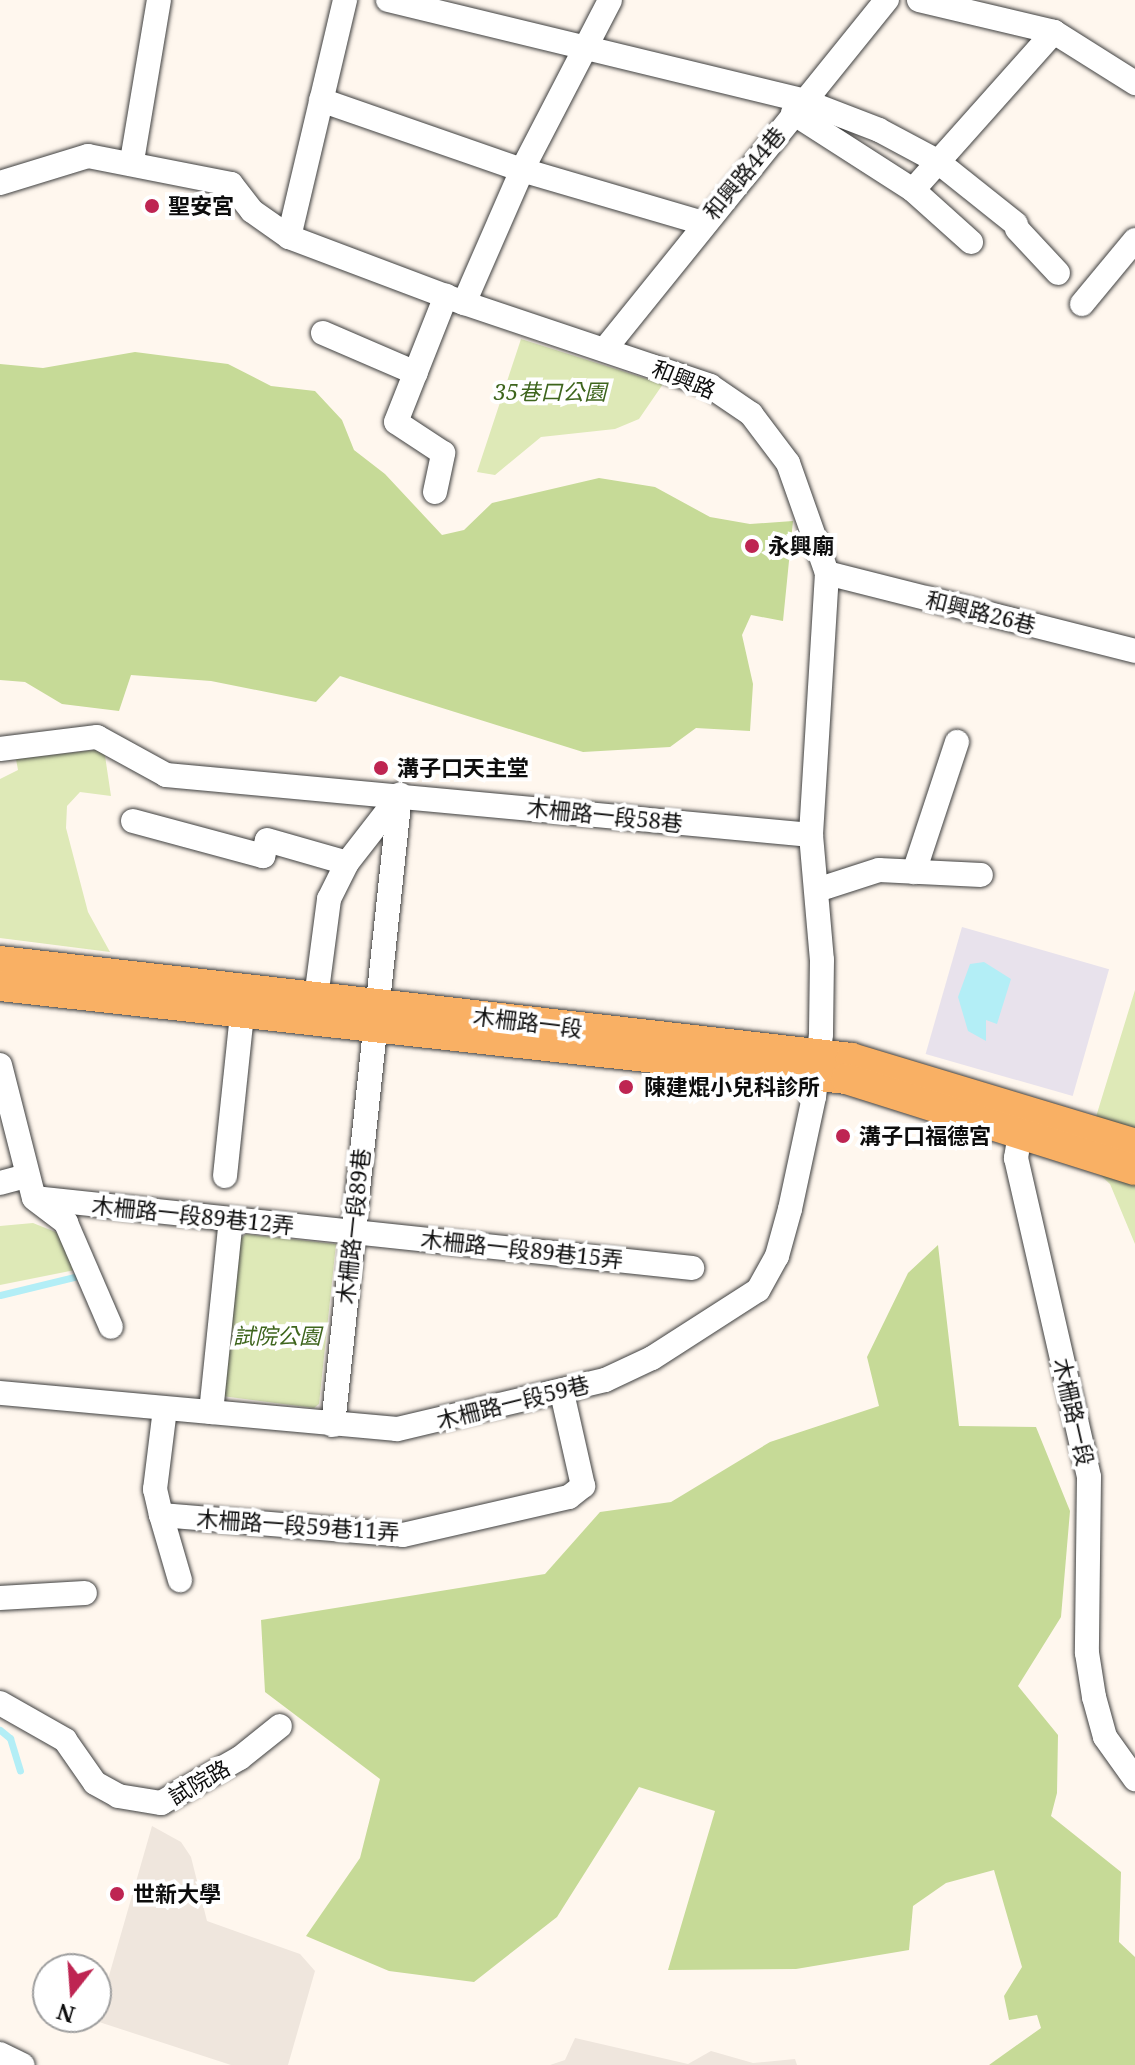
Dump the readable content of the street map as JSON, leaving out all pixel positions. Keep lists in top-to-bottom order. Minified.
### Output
{"streets":{"main road":["木柵路一段"],"street":["和興路44巷","和興路","和興路26巷","木柵路一段58巷","木柵路一段89巷12弄","木柵路一段89巷","木柵路一段89巷15弄","木柵路一段59巷","木柵路一段59巷11弄","試院路"]},"crossings":[["和興路44巷","和興路"],["和興路","和興路26巷"],["和興路","木柵路一段58巷"],["和興路","木柵路一段"],["和興路","木柵路一段59巷"],["木柵路一段","木柵路一段89巷"],["木柵路一段","木柵路一段59巷"],["木柵路一段89巷12弄","木柵路一段89巷"],["木柵路一段89巷12弄","木柵路一段89巷15弄"],["木柵路一段89巷","木柵路一段89巷15弄"],["木柵路一段89巷","木柵路一段59巷"],["木柵路一段59巷","木柵路一段59巷11弄"]],"parks":["35巷口公園","試院公園"],"places":["聖安宮","永興廟","溝子口天主堂","陳建焜小兒科診所","溝子口福德宮","世新大學"],"north":"bottom"}
